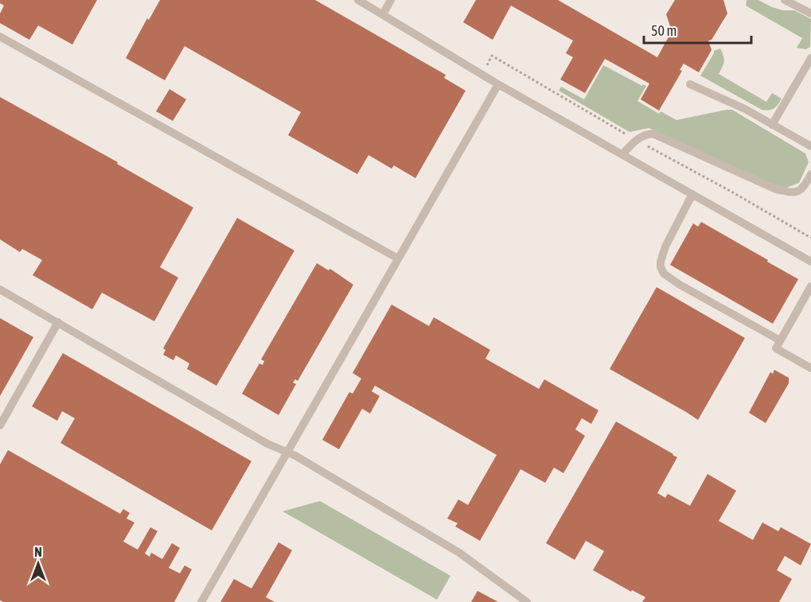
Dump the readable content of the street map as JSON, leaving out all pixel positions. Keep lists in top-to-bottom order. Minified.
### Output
{"scale_bar":"50 m","north":"top"}
